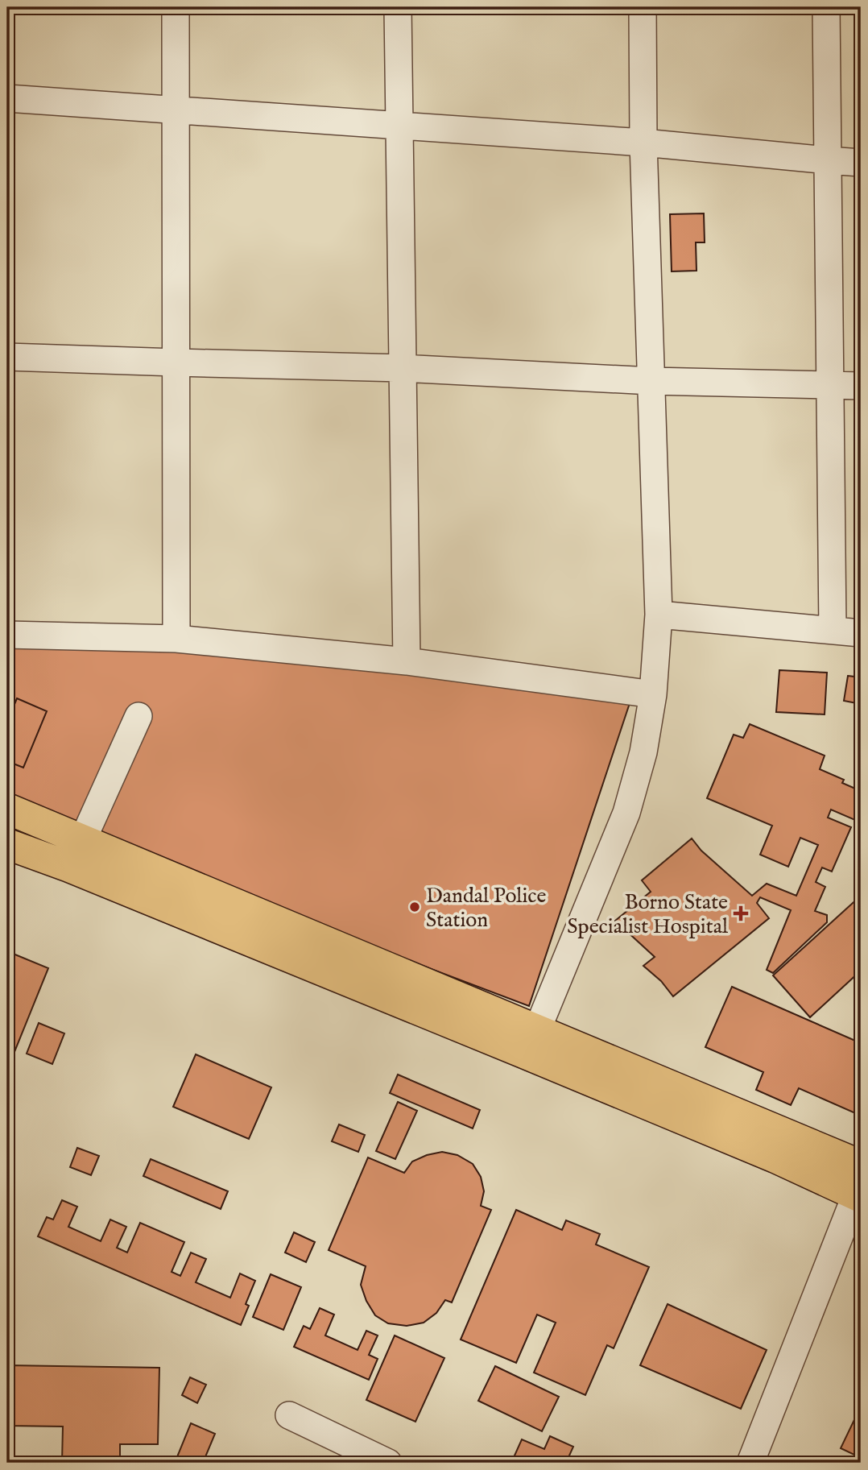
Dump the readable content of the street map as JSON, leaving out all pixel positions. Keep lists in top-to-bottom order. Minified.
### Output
{"places":{"other":["Dandal Police Station"],"health":["Borno State Specialist Hospital"]}}
